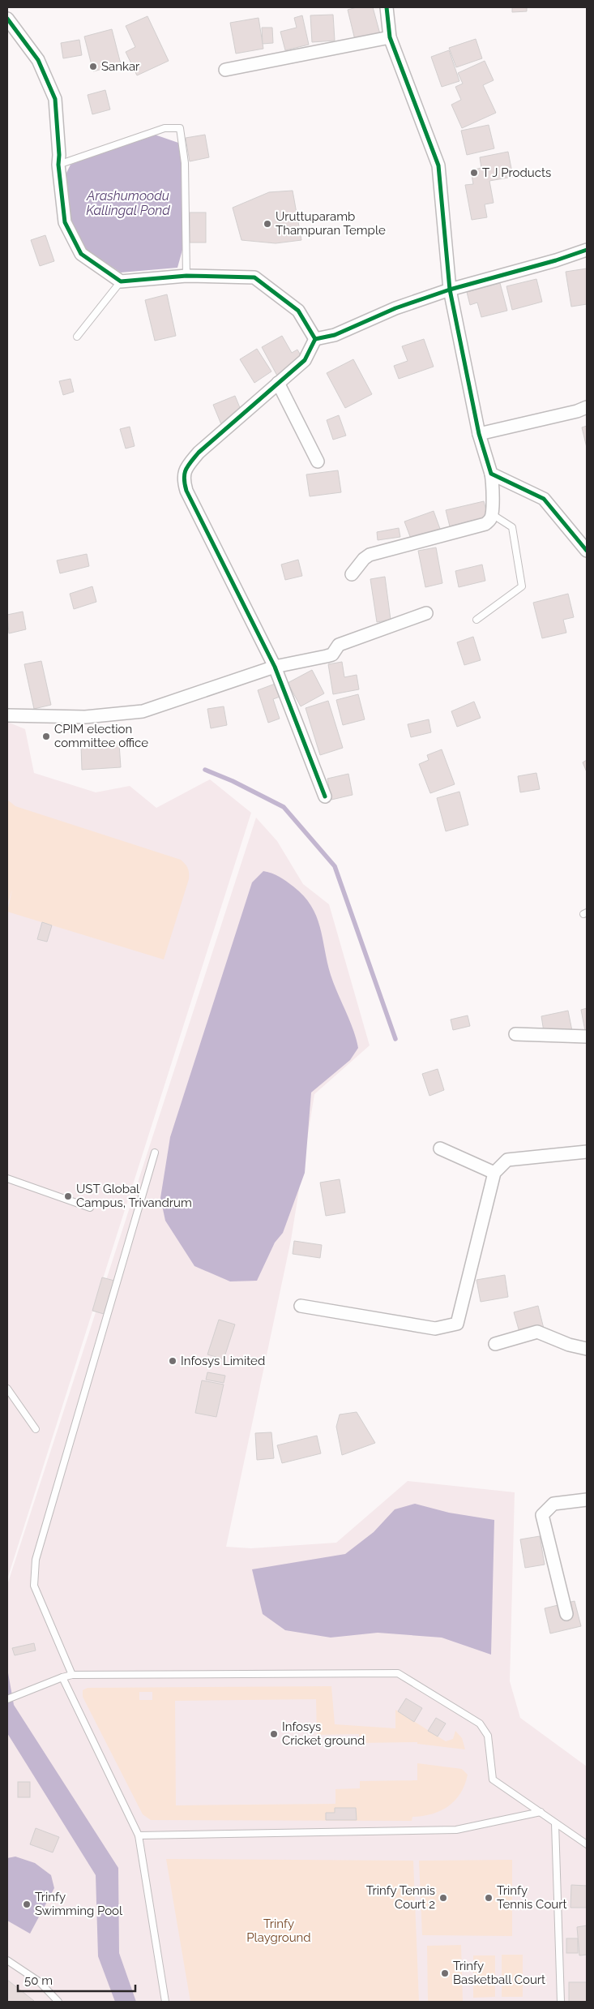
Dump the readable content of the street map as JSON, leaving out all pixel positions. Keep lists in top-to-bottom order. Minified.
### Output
{"water":["Arashumoodu Kallingal Pond"],"parks":["Trinfy Playground"],"places":["Sankar","T J Products","Uruttuparamb Thampuran Temple","CPIM election committee office","UST Global Campus, Trivandrum","Infosys Limited","Infosys Cricket ground","Trinfy Tennis Court 2","Trinfy Tennis Court","Trinfy Swimming Pool","Trinfy Basketball Court"],"scale_bar":"50 m"}
